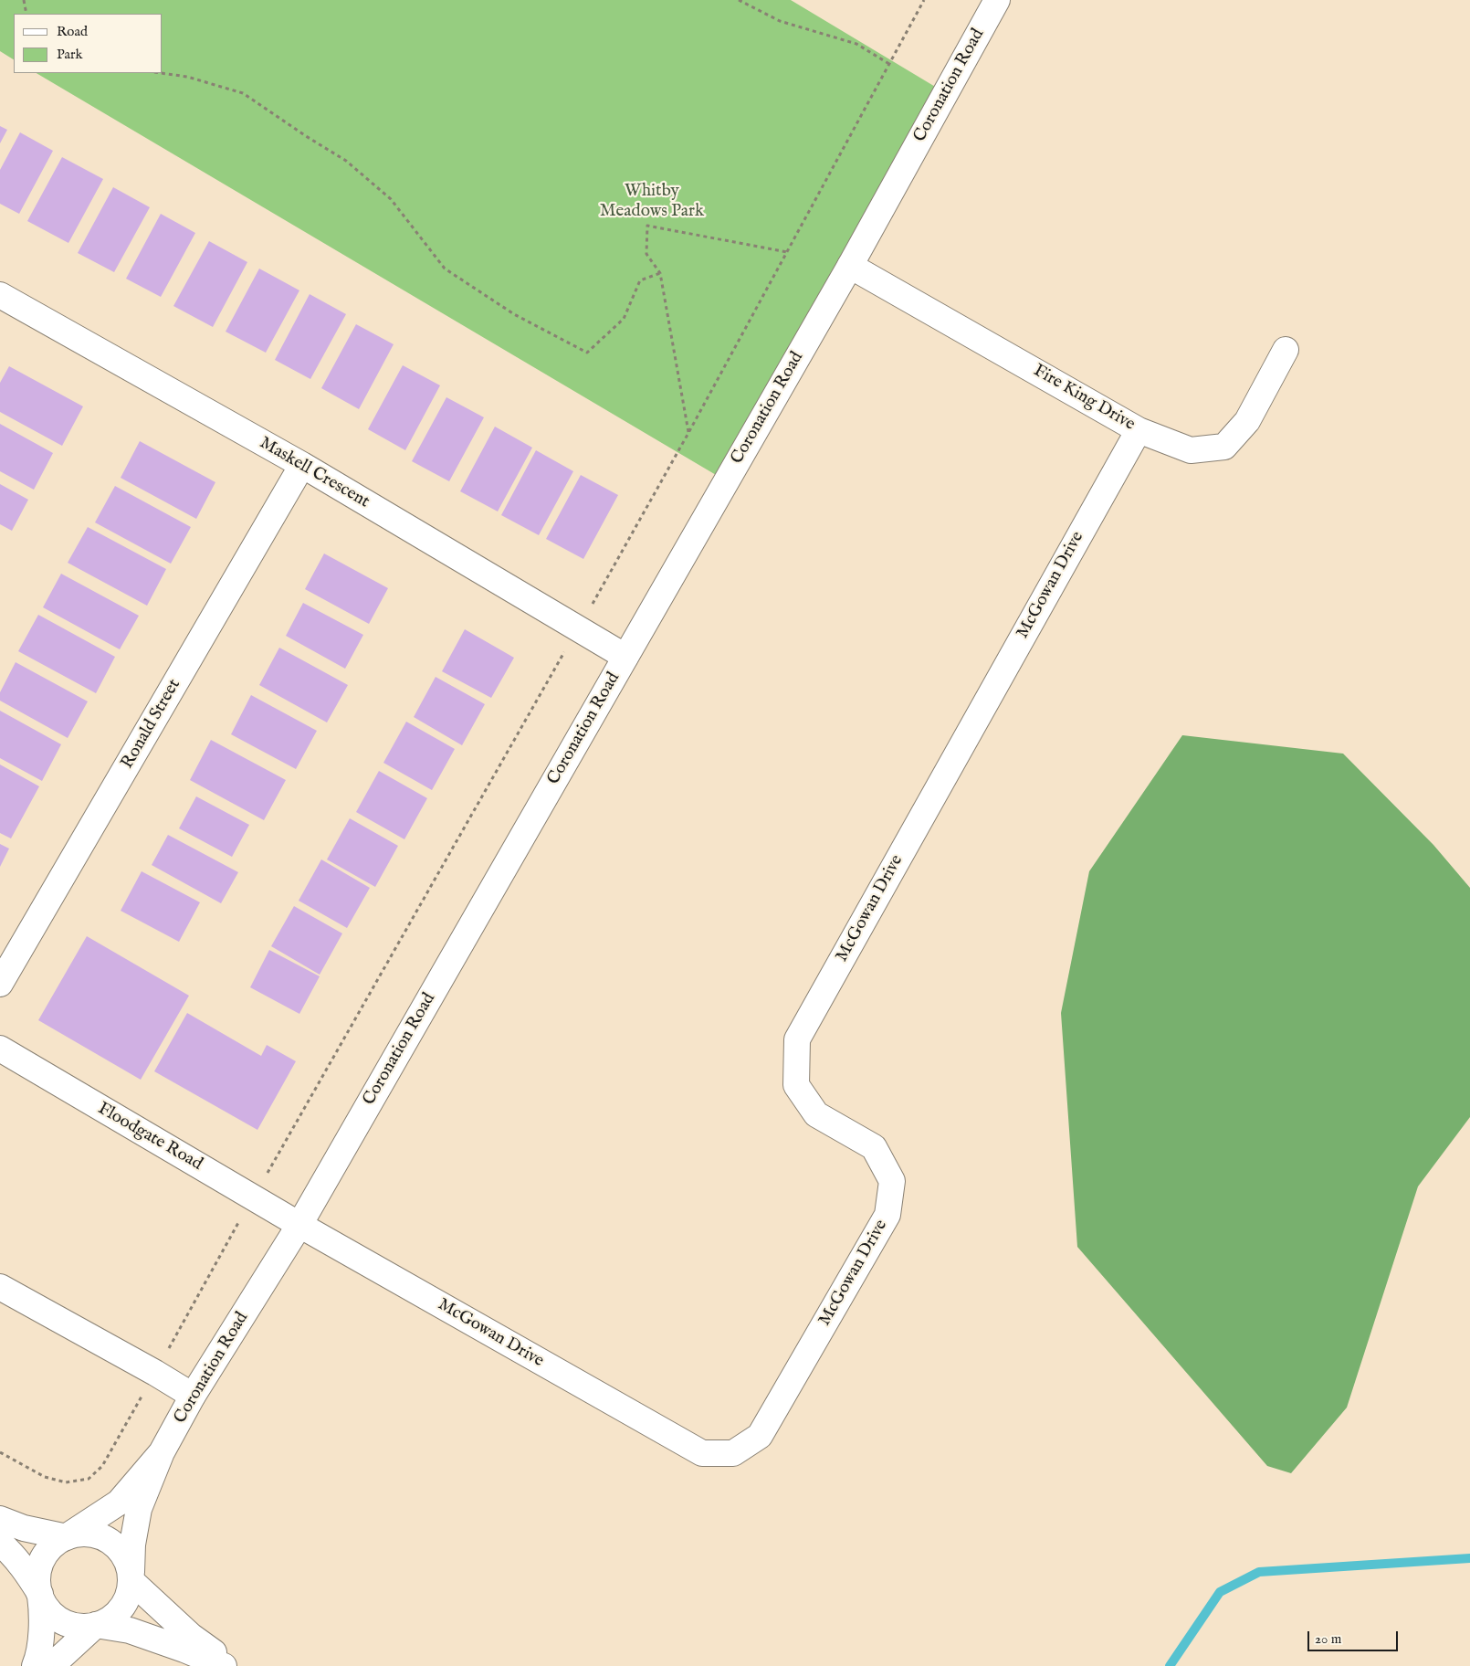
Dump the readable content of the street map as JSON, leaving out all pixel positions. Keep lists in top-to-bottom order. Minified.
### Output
{"streets":{"street":["Coronation Road","Fire King Drive","Maskell Crescent","McGowan Drive","Ronald Street","Floodgate Road"]},"crossings":[["Coronation Road","Fire King Drive"],["Coronation Road","Maskell Crescent"],["Coronation Road","McGowan Drive"],["Coronation Road","Floodgate Road"],["Fire King Drive","McGowan Drive"],["Maskell Crescent","Ronald Street"],["McGowan Drive","Floodgate Road"]],"parks":["Whitby Meadows Park"],"legend":["Road","Park"],"scale_bar":"20 m"}
